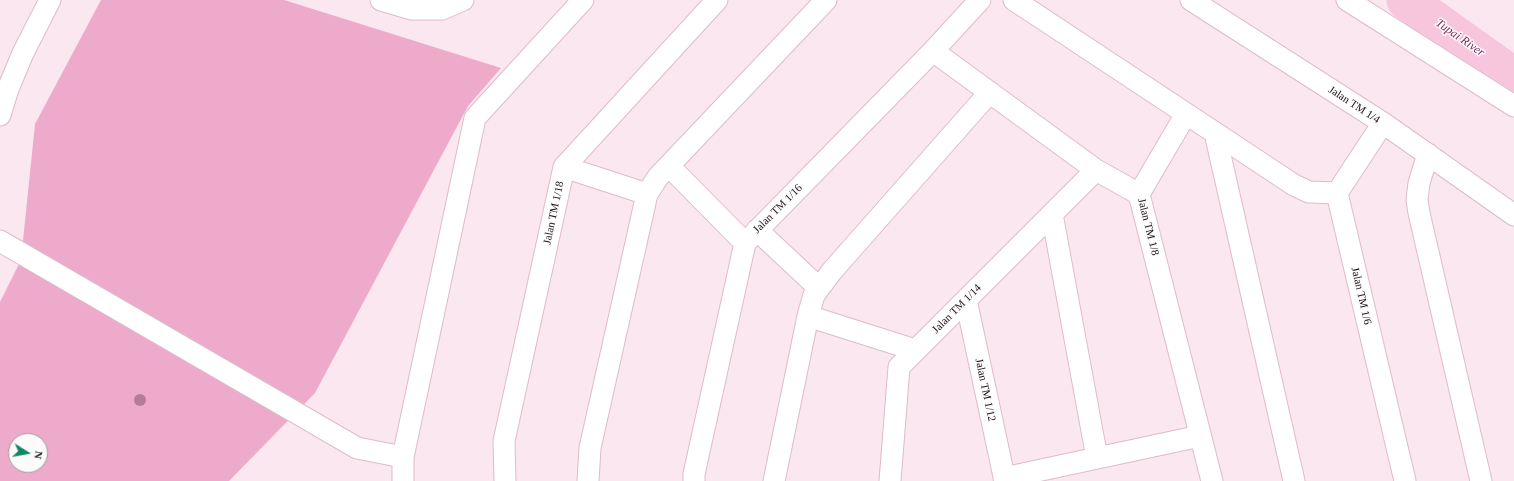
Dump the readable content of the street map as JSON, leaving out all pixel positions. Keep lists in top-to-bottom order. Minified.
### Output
{"streets":{"street":["Jalan TM 1/4","Jalan TM 1/16","Jalan TM 1/18","Jalan TM 1/8","Jalan TM 1/6","Jalan TM 1/14","Jalan TM 1/12"]},"crossings":[["Jalan TM 1/16","Jalan TM 1/8"],["Jalan TM 1/8","Jalan TM 1/14"],["Jalan TM 1/14","Jalan TM 1/12"]],"water":["Tupai River"],"north":"right"}
